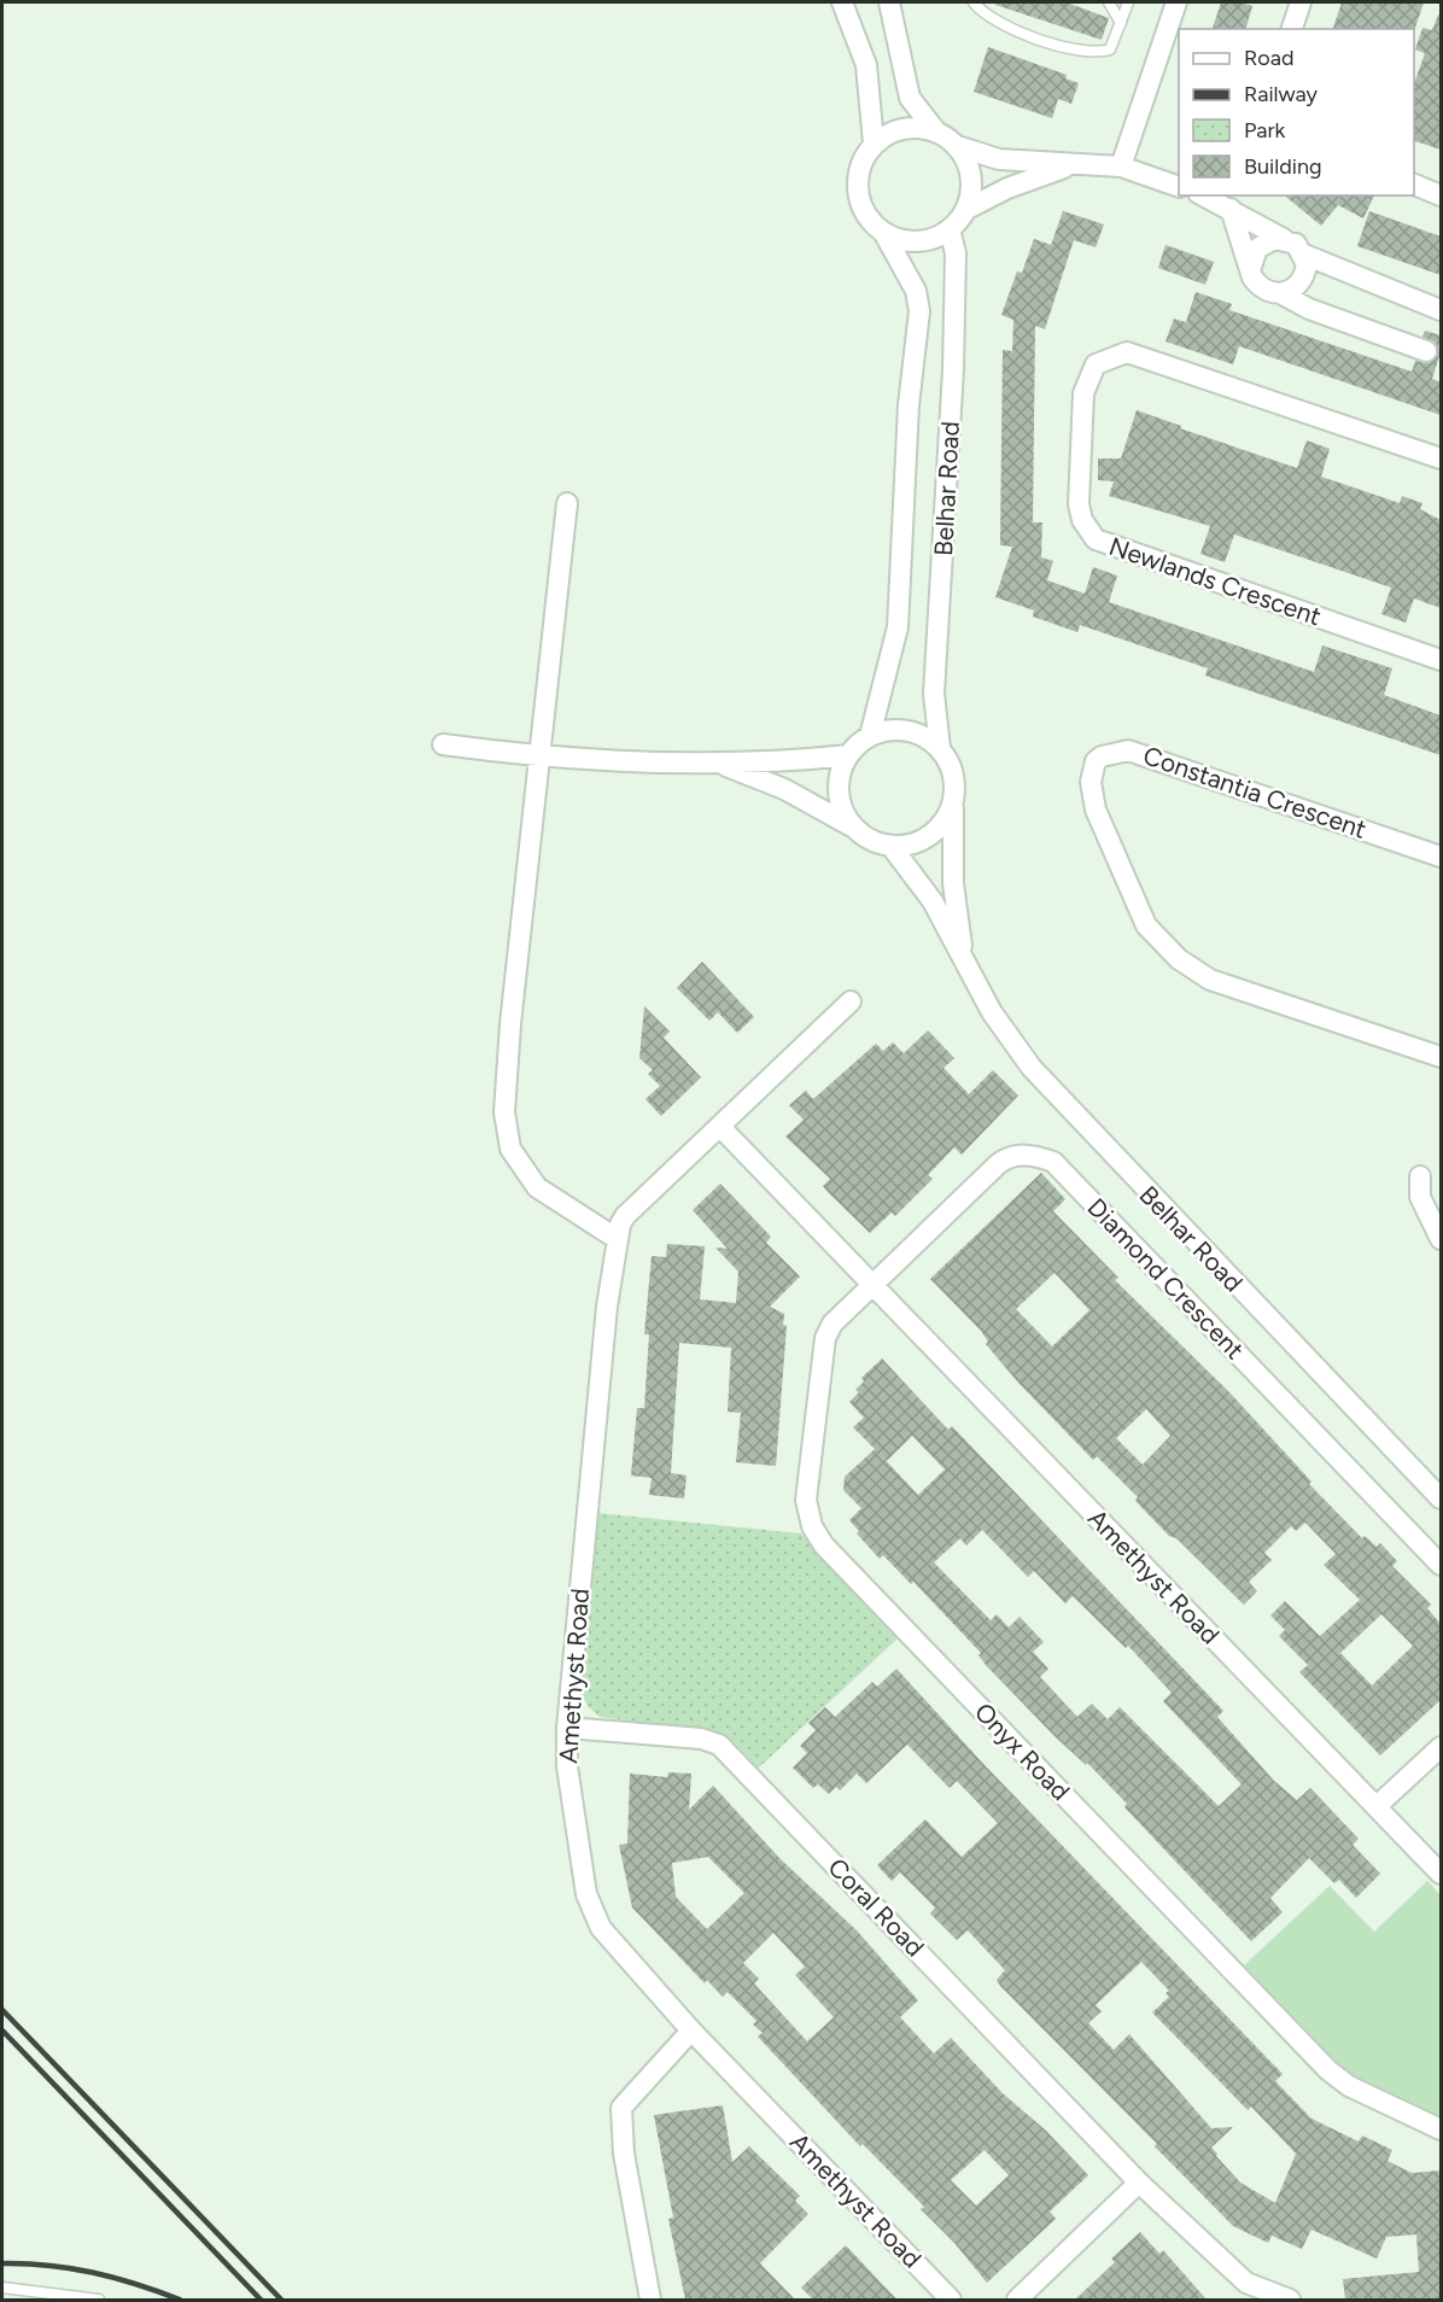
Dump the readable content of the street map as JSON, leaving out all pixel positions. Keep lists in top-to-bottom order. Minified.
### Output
{"streets":{"street":["Belhar Road","Newlands Crescent","Constantia Crescent","Diamond Crescent","Amethyst Road","Onyx Road","Coral Road"]},"crossings":[["Diamond Crescent","Amethyst Road"],["Diamond Crescent","Onyx Road"],["Amethyst Road","Onyx Road"],["Amethyst Road","Coral Road"]],"legend":["Road","Railway","Park","Building"]}
